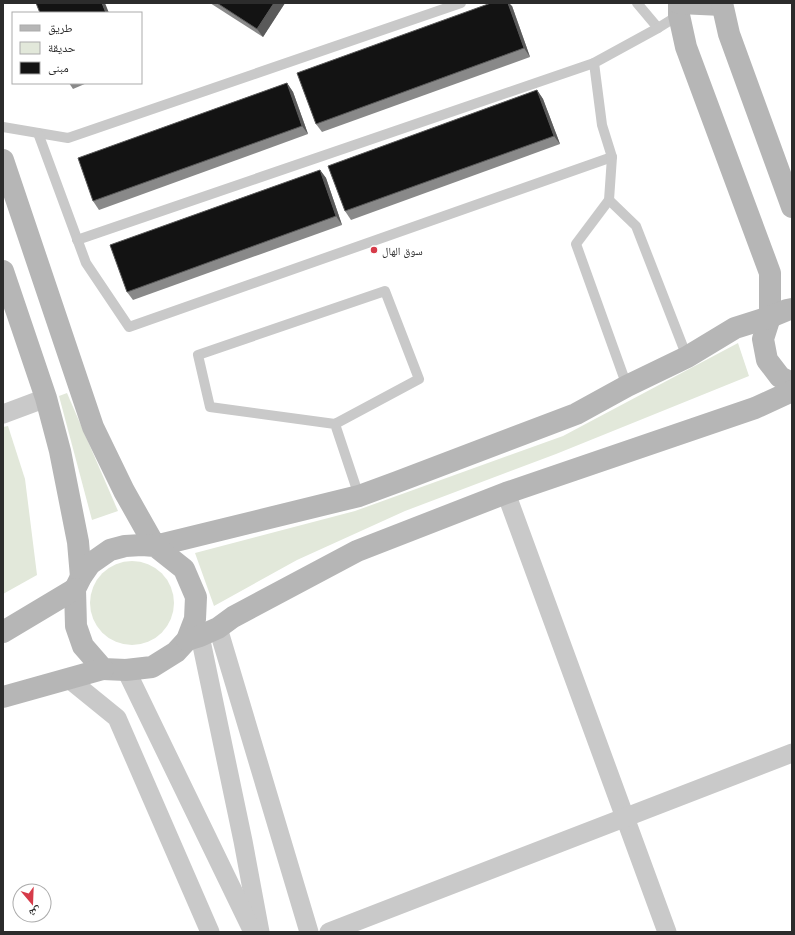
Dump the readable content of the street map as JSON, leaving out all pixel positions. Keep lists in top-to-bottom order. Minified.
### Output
{"places":["سوق الهال"],"legend":["طريق","حديقة","مبنى"],"north":"bottom"}
